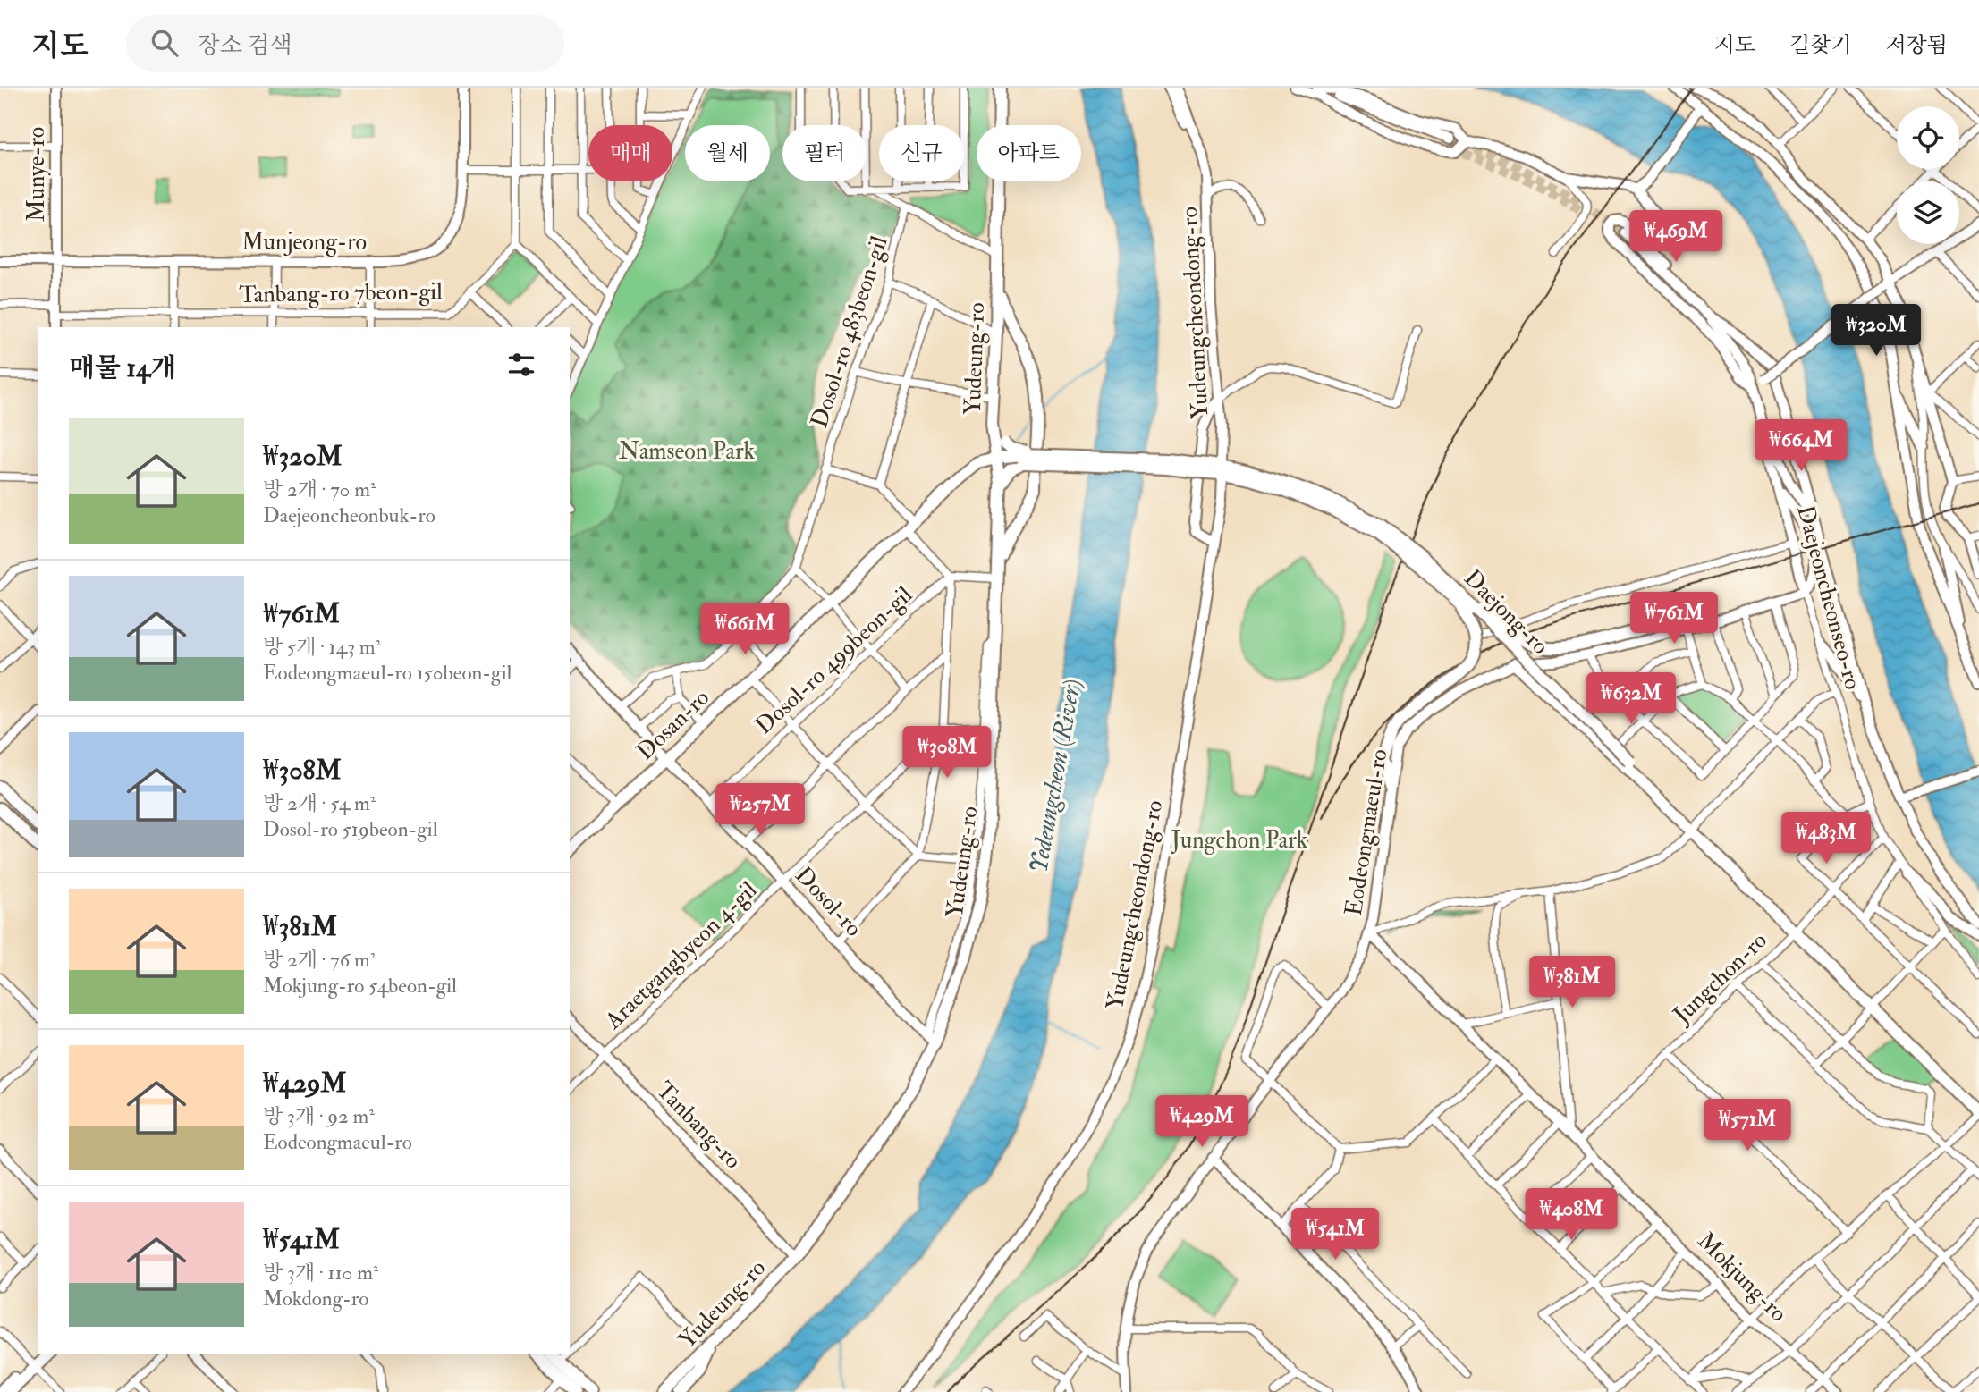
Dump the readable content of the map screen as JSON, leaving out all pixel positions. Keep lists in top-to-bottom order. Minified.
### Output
{"streets":{"main road":["Munye-ro","Munjeong-ro","Yudeungcheondong-ro","Yudeung-ro","Daejeoncheonseo-ro","Daejong-ro","Dosan-ro","Eodeongmaeul-ro","Dosol-ro","Tanbang-ro","Mokjung-ro"],"street":["Tanbang-ro 7beon-gil","Dosol-ro 483beon-gil","Dosol-ro 499beon-gil","Araetgangbyeon 4-gil","Jungchon-ro"]},"crossings":[["Munye-ro","Munjeong-ro"],["Yudeungcheondong-ro","Daejong-ro"],["Dosol-ro 483beon-gil","Dosol-ro"],["Yudeung-ro","Daejong-ro"],["Yudeung-ro","Dosan-ro"],["Yudeung-ro","Dosol-ro"],["Yudeung-ro","Tanbang-ro"],["Daejeoncheonseo-ro","Eodeongmaeul-ro"],["Daejeoncheonseo-ro","Jungchon-ro"],["Daejong-ro","Dosan-ro"],["Daejong-ro","Jungchon-ro"],["Dosol-ro 499beon-gil","Dosol-ro"],["Dosan-ro","Dosol-ro"],["Eodeongmaeul-ro","Mokjung-ro"],["Dosol-ro","Araetgangbyeon 4-gil"],["Araetgangbyeon 4-gil","Tanbang-ro"],["Jungchon-ro","Mokjung-ro"]],"water":["Yedeungcheon (River)"],"parks":["Namseon Park","Jungchon Park"],"page":{"header":"지도","search":"장소 검색","nav":["지도","길찾기","저장됨"],"chip":["매매","월세","필터","신규","아파트"],"price":["₩469M","₩320M","₩664M","₩761M","₩661M","₩632M","₩308M","₩257M","₩483M","₩381M","₩429M","₩571M","₩408M","₩541M"],"heading":"매물 14개","list":[{"name":"₩320M","note":"방 2개 · 70 m² · Daejeoncheonbuk-ro"},{"name":"₩761M","note":"방 5개 · 143 m² · Eodeongmaeul-ro 150beon-gil"},{"name":"₩308M","note":"방 2개 · 54 m² · Dosol-ro 519beon-gil"},{"name":"₩381M","note":"방 2개 · 76 m² · Mokjung-ro 54beon-gil"},{"name":"₩429M","note":"방 3개 · 92 m² · Eodeongmaeul-ro"},{"name":"₩541M","note":"방 3개 · 110 m² · Mokdong-ro"}]}}
